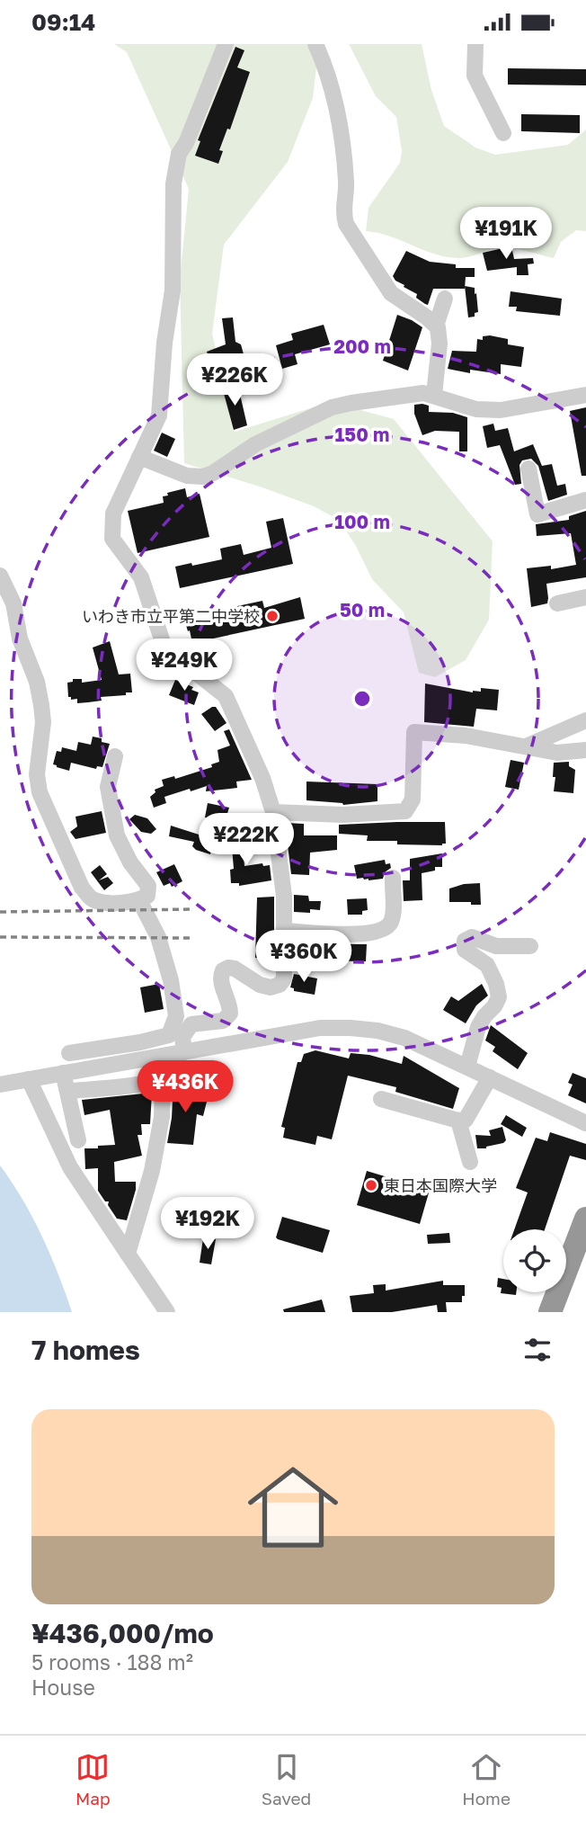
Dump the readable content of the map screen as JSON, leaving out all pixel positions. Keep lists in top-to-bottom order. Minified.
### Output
{"places":["いわき市立平第二中学校","東日本国際大学"],"page":{"status":"09:14","price":["¥191K","¥226K","¥249K","¥222K","¥360K","¥436K","¥192K"],"heading":"7 homes","list":[{"name":"¥436,000/mo","note":"5 rooms · 188 m² · House"}],"tabs":["Map","Saved","Home"]},"rings":["200 m","150 m","100 m","50 m"]}
